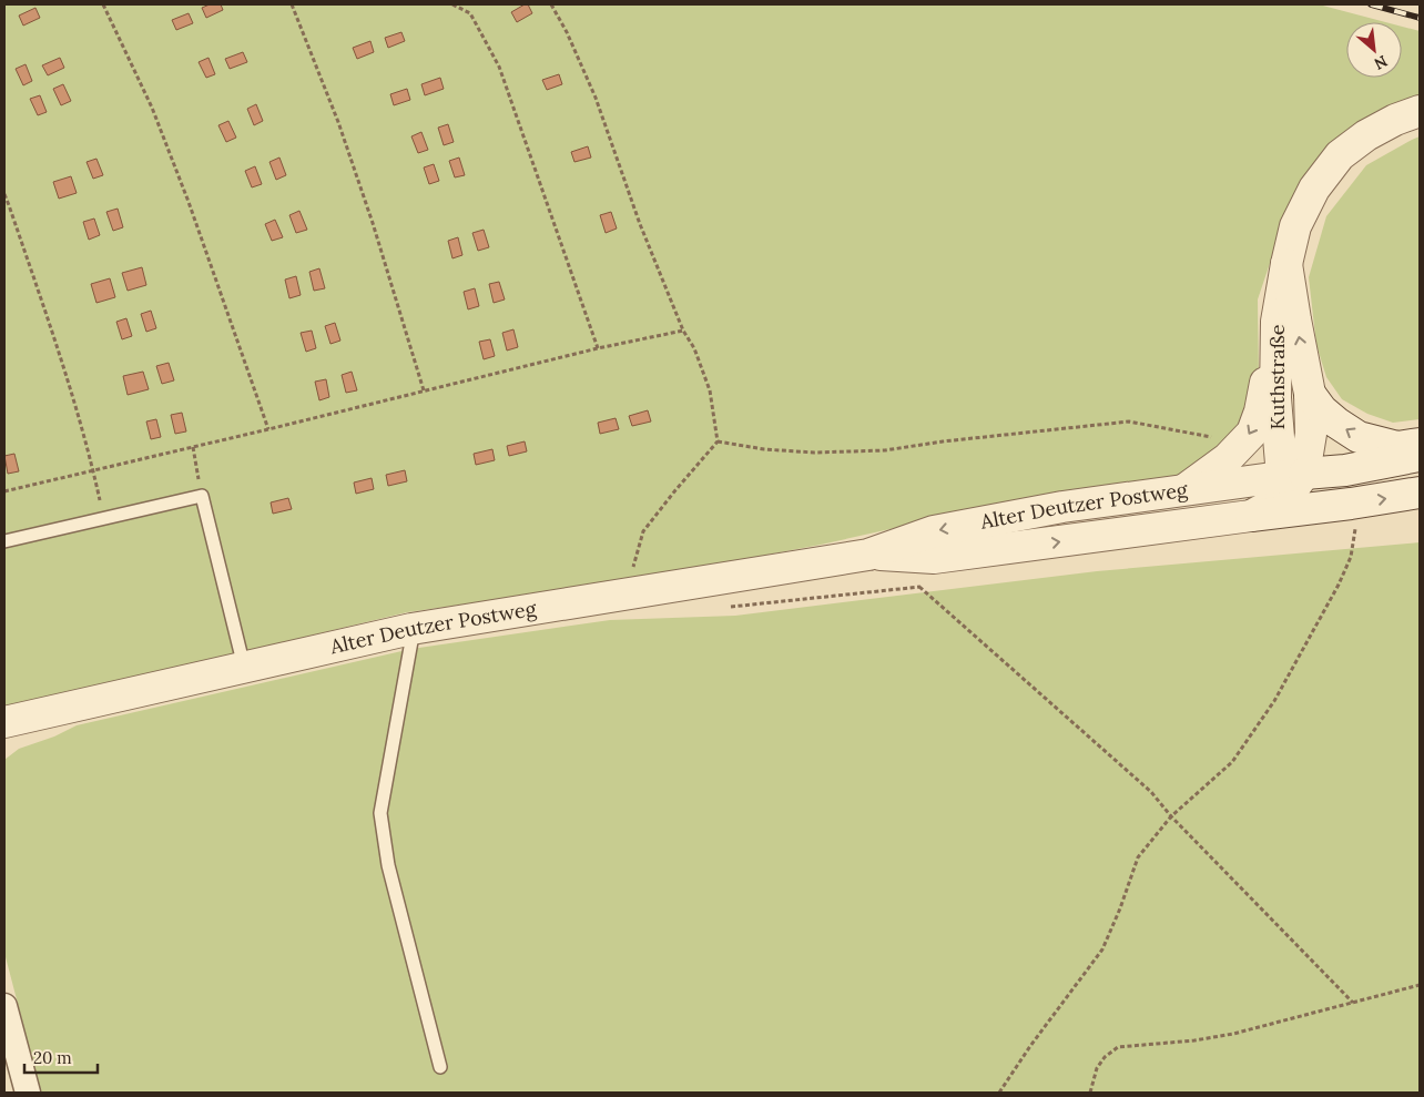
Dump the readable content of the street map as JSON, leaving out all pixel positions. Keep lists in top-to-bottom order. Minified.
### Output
{"streets":{"street":["Kuthstraße","Alter Deutzer Postweg"]},"crossings":[["Kuthstraße","Alter Deutzer Postweg"]],"scale_bar":"20 m","north":"bottom right"}
